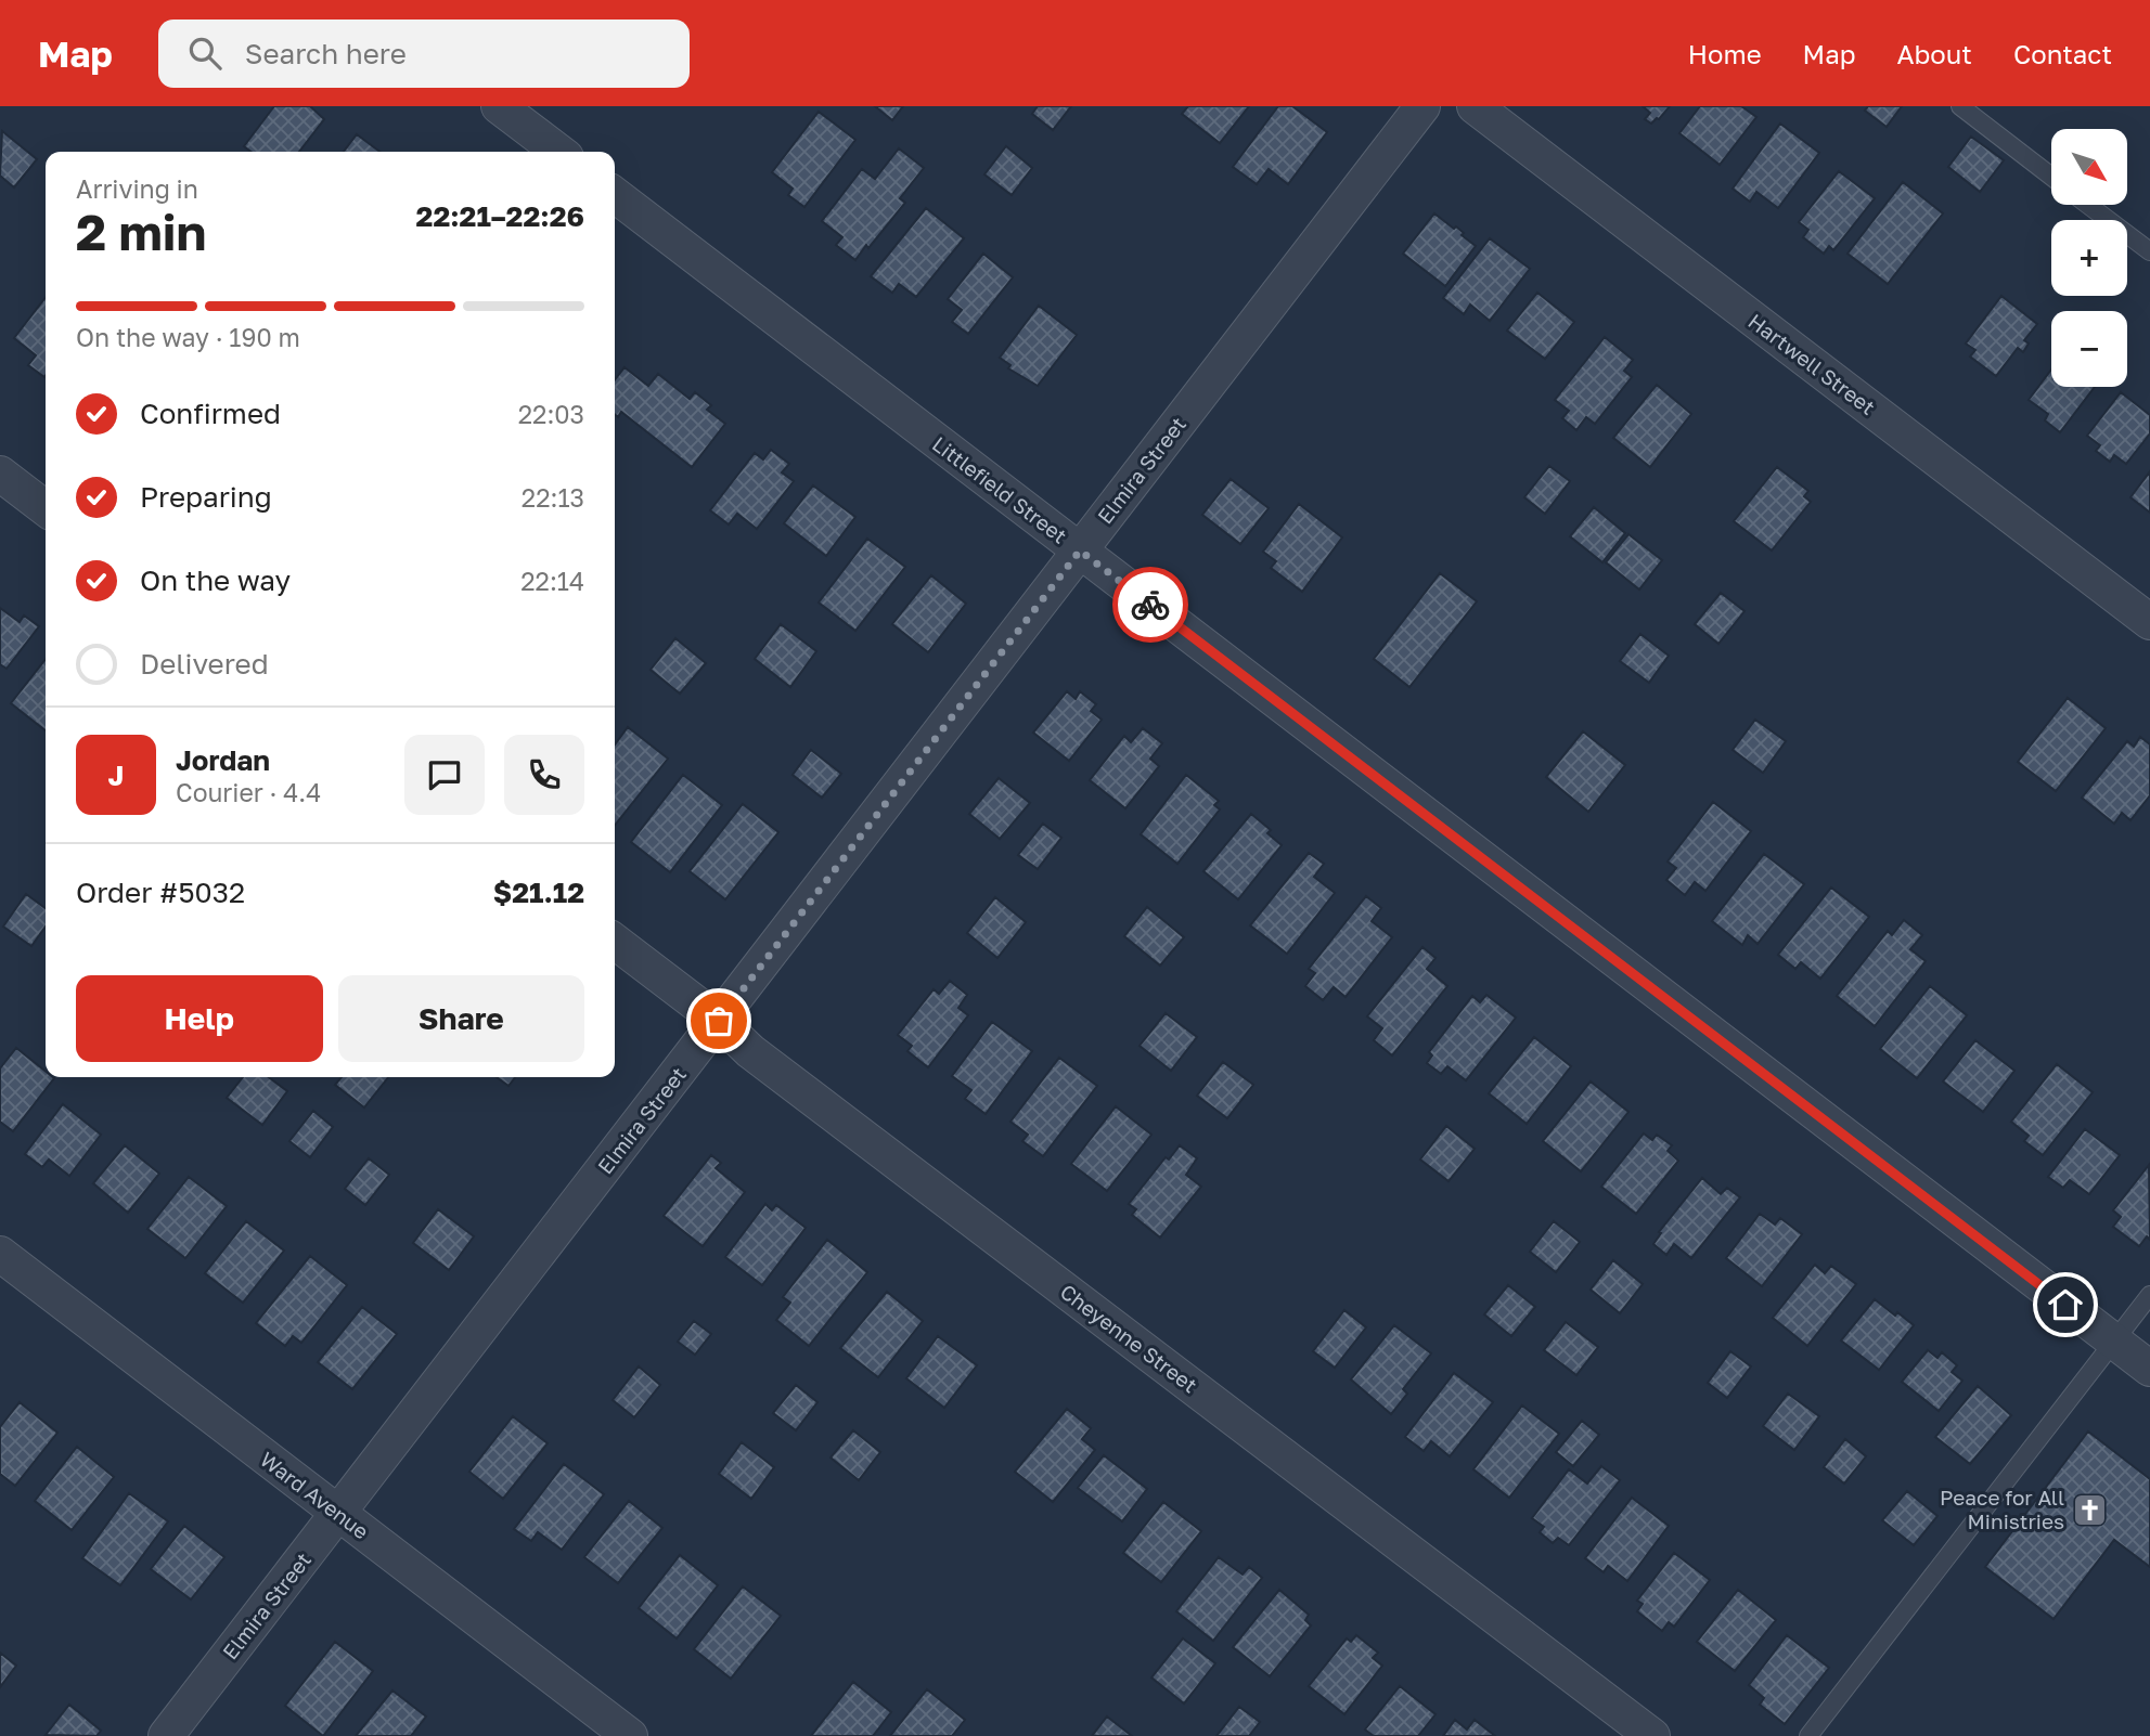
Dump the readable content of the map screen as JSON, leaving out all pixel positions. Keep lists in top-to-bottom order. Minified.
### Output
{"streets":{"street":["Hartwell Street","Elmira Street","Littlefield Street","Cheyenne Street","Ward Avenue"]},"crossings":[["Elmira Street","Littlefield Street"],["Elmira Street","Cheyenne Street"],["Elmira Street","Ward Avenue"]],"places":{"church":["Peace for All Ministries"]},"north":"bottom right","page":{"header":"Map","search":"Search here","nav":["Home","Map","About","Contact"],"map_buttons":["+","−"],"heading":["2 min","Arriving in","22:21–22:26"],"panel":["Jordan","Courier · 4.4","Order #5032","$21.12"],"bar":"On the way · 190 m","list":[["Confirmed","22:03"],["Preparing","22:13"],["On the way","22:14"],"Delivered"],"round":"J","buttons":["Help","Share"]}}
